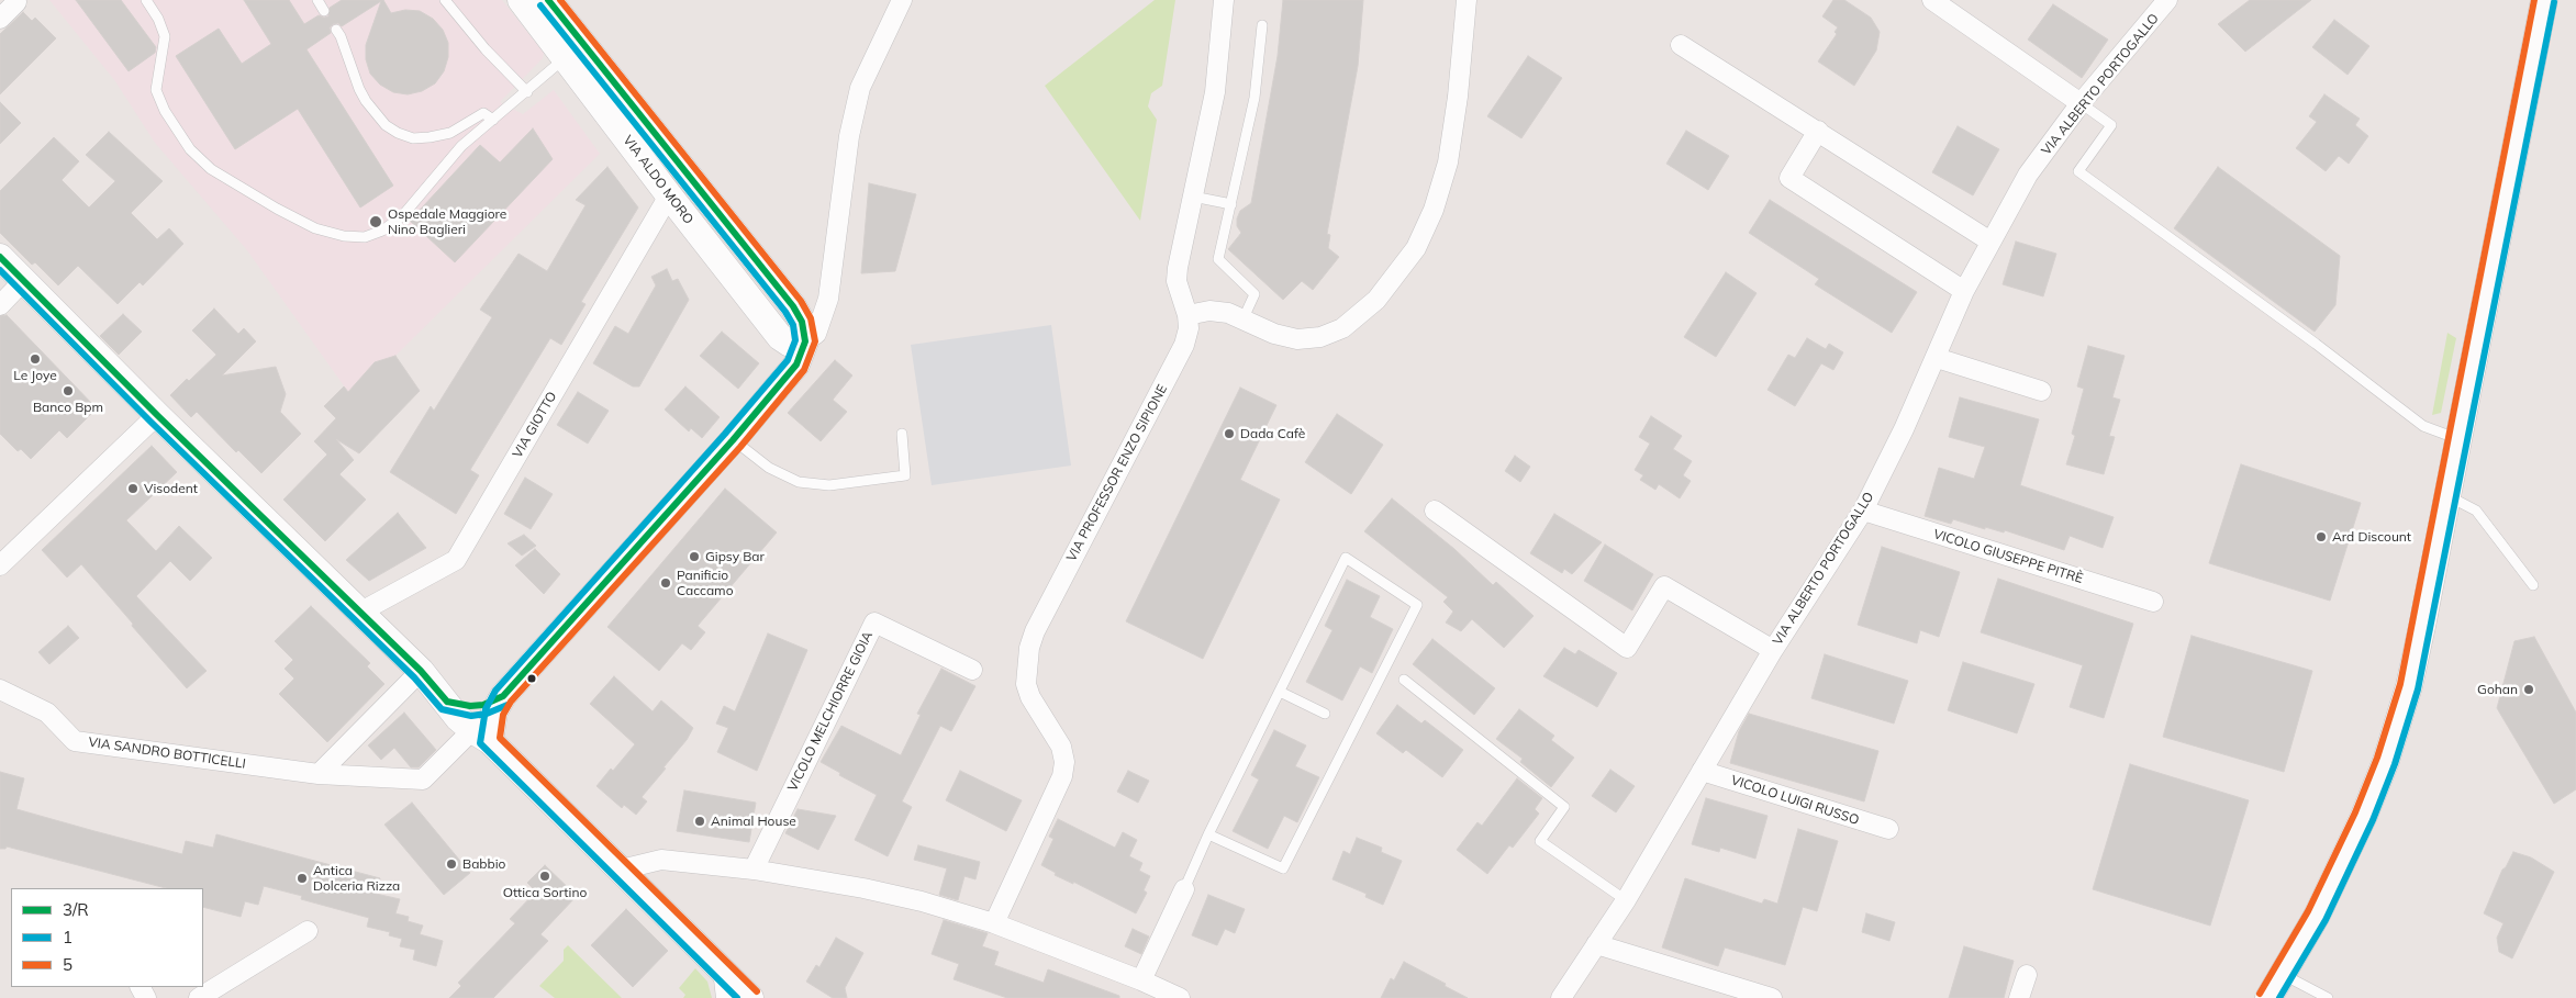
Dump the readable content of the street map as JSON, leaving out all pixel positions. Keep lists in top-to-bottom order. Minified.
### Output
{"streets":{"street":["VIA ALBERTO PORTOGALLO","VIA ALDO MORO","VIA GIOTTO","VIA PROFESSOR ENZO SIPIONE","VICOLO GIUSEPPE PITRÈ","VICOLO MELCHIORRE GIOIA","VIA SANDRO BOTTICELLI","VICOLO LUIGI RUSSO"]},"crossings":[["VIA ALBERTO PORTOGALLO","VICOLO GIUSEPPE PITRÈ"],["VIA ALBERTO PORTOGALLO","VICOLO LUIGI RUSSO"],["VIA ALDO MORO","VIA GIOTTO"]],"places":["Ospedale Maggiore Nino Baglieri","Le Joye","Banco Bpm","Dada Cafè","Visodent","Ard Discount","Gipsy Bar","Panificio Caccamo","Gohan","Animal House","Babbio","Ottica Sortino","Antica Dolceria Rizza"],"lines":["transit line 3/R","transit line 5","transit line 1"],"legend":["3/R","1","5"]}
